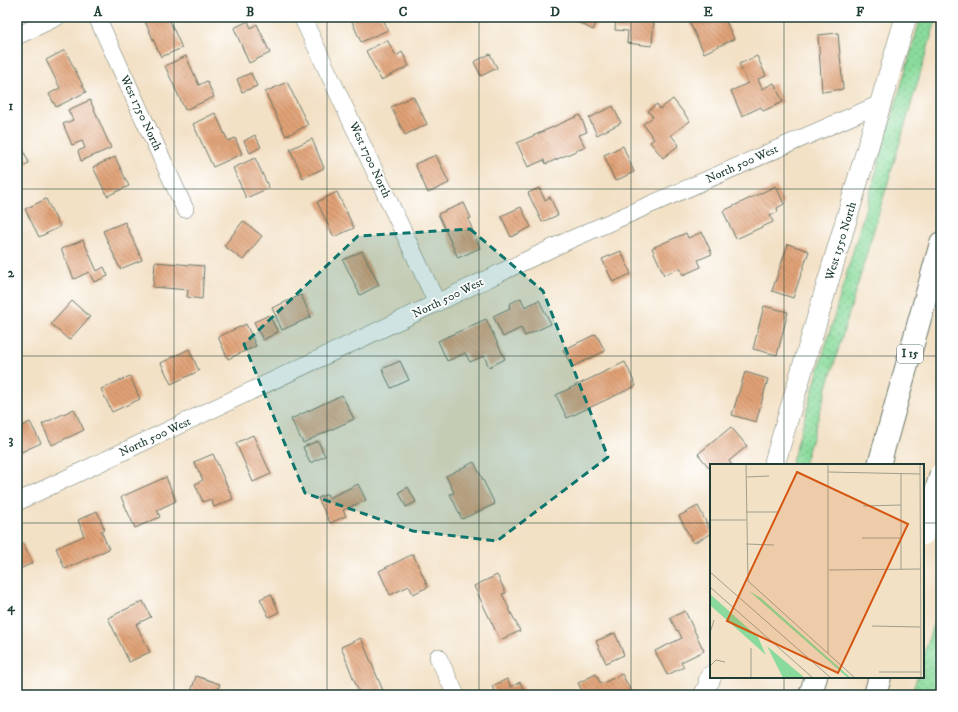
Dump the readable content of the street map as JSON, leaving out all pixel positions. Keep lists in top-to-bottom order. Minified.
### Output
{"streets":{"highway":["I 15"],"street":["West 1750 North","West 1700 North","North 500 West","West 1550 North"]},"crossings":[["West 1700 North","North 500 West"],["North 500 West","West 1550 North"]],"grid":{"columns":["A","B","C","D","E","F"],"rows":["1","2","3","4"]}}
